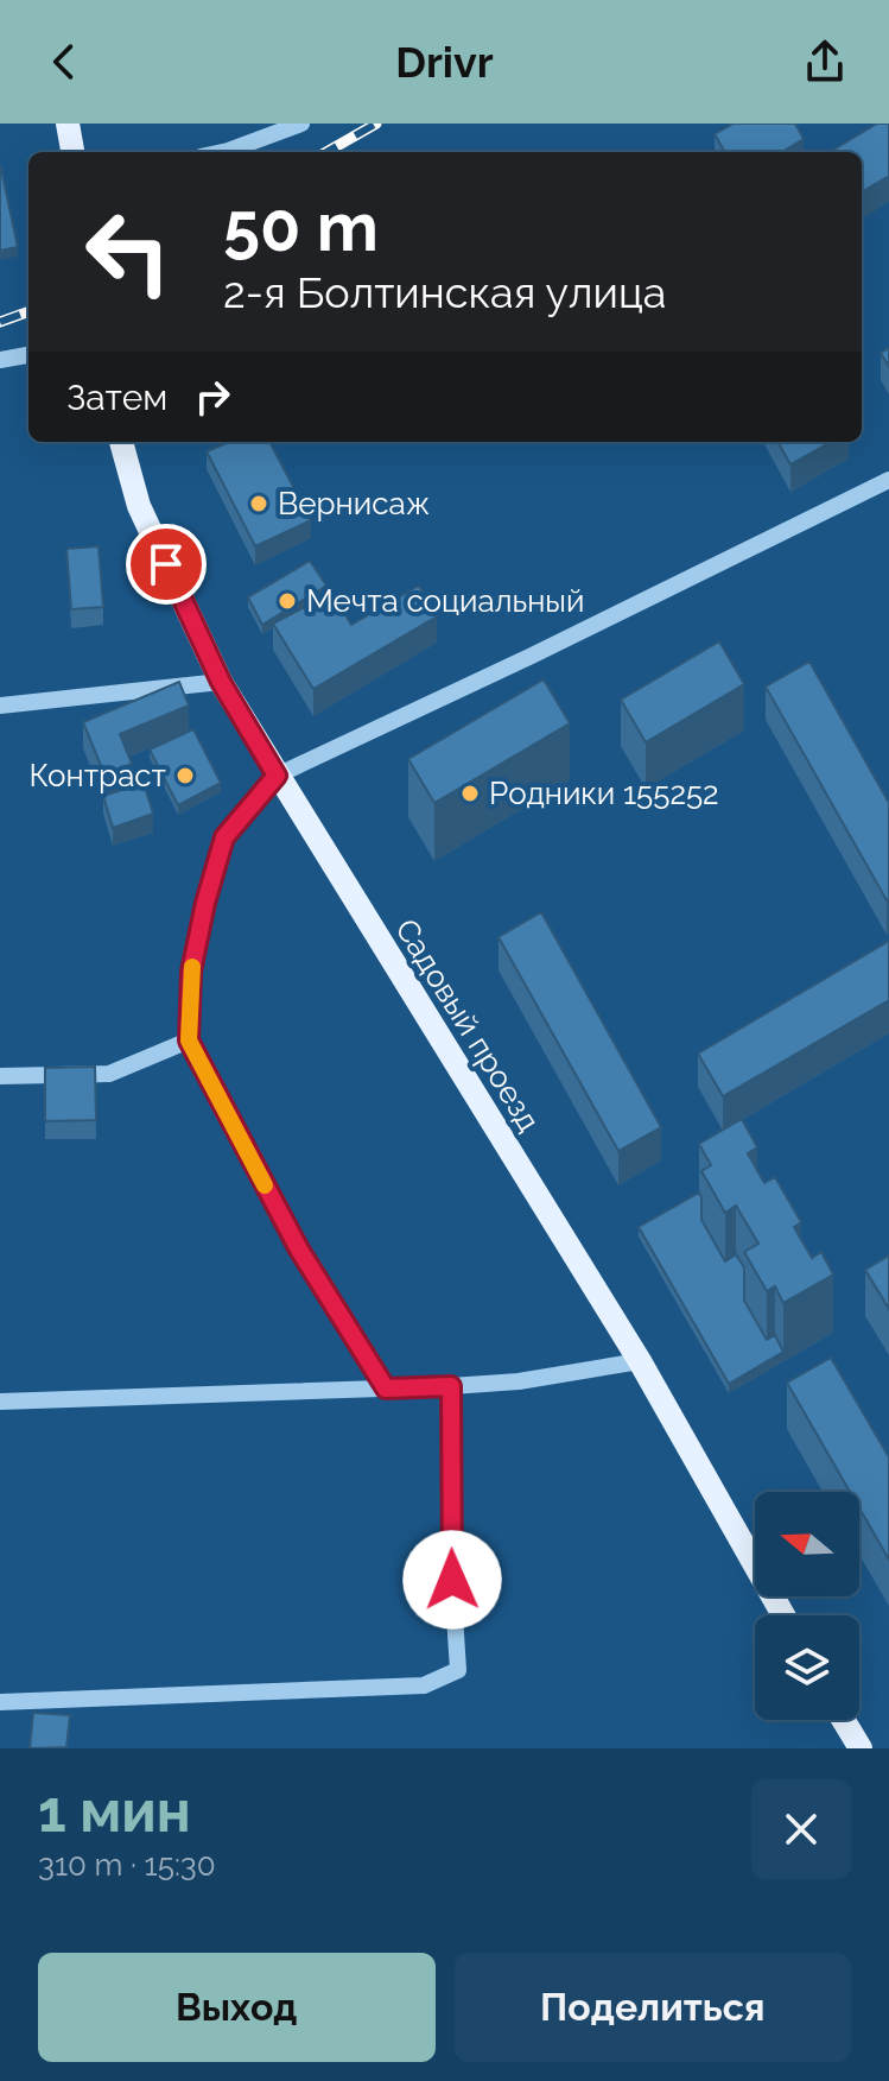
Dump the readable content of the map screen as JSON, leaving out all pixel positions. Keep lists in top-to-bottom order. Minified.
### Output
{"streets":{"main road":["Садовый проезд"]},"places":["Вернисаж","Мечта социальный","Контраст","Родники 155252"],"north":"left","page":{"header":"Drivr","turn":["50 m","2-я Болтинская улица"],"then":"Затем","heading":["1 мин","310 m · 15:30"],"buttons":["Выход","Поделиться"]}}
